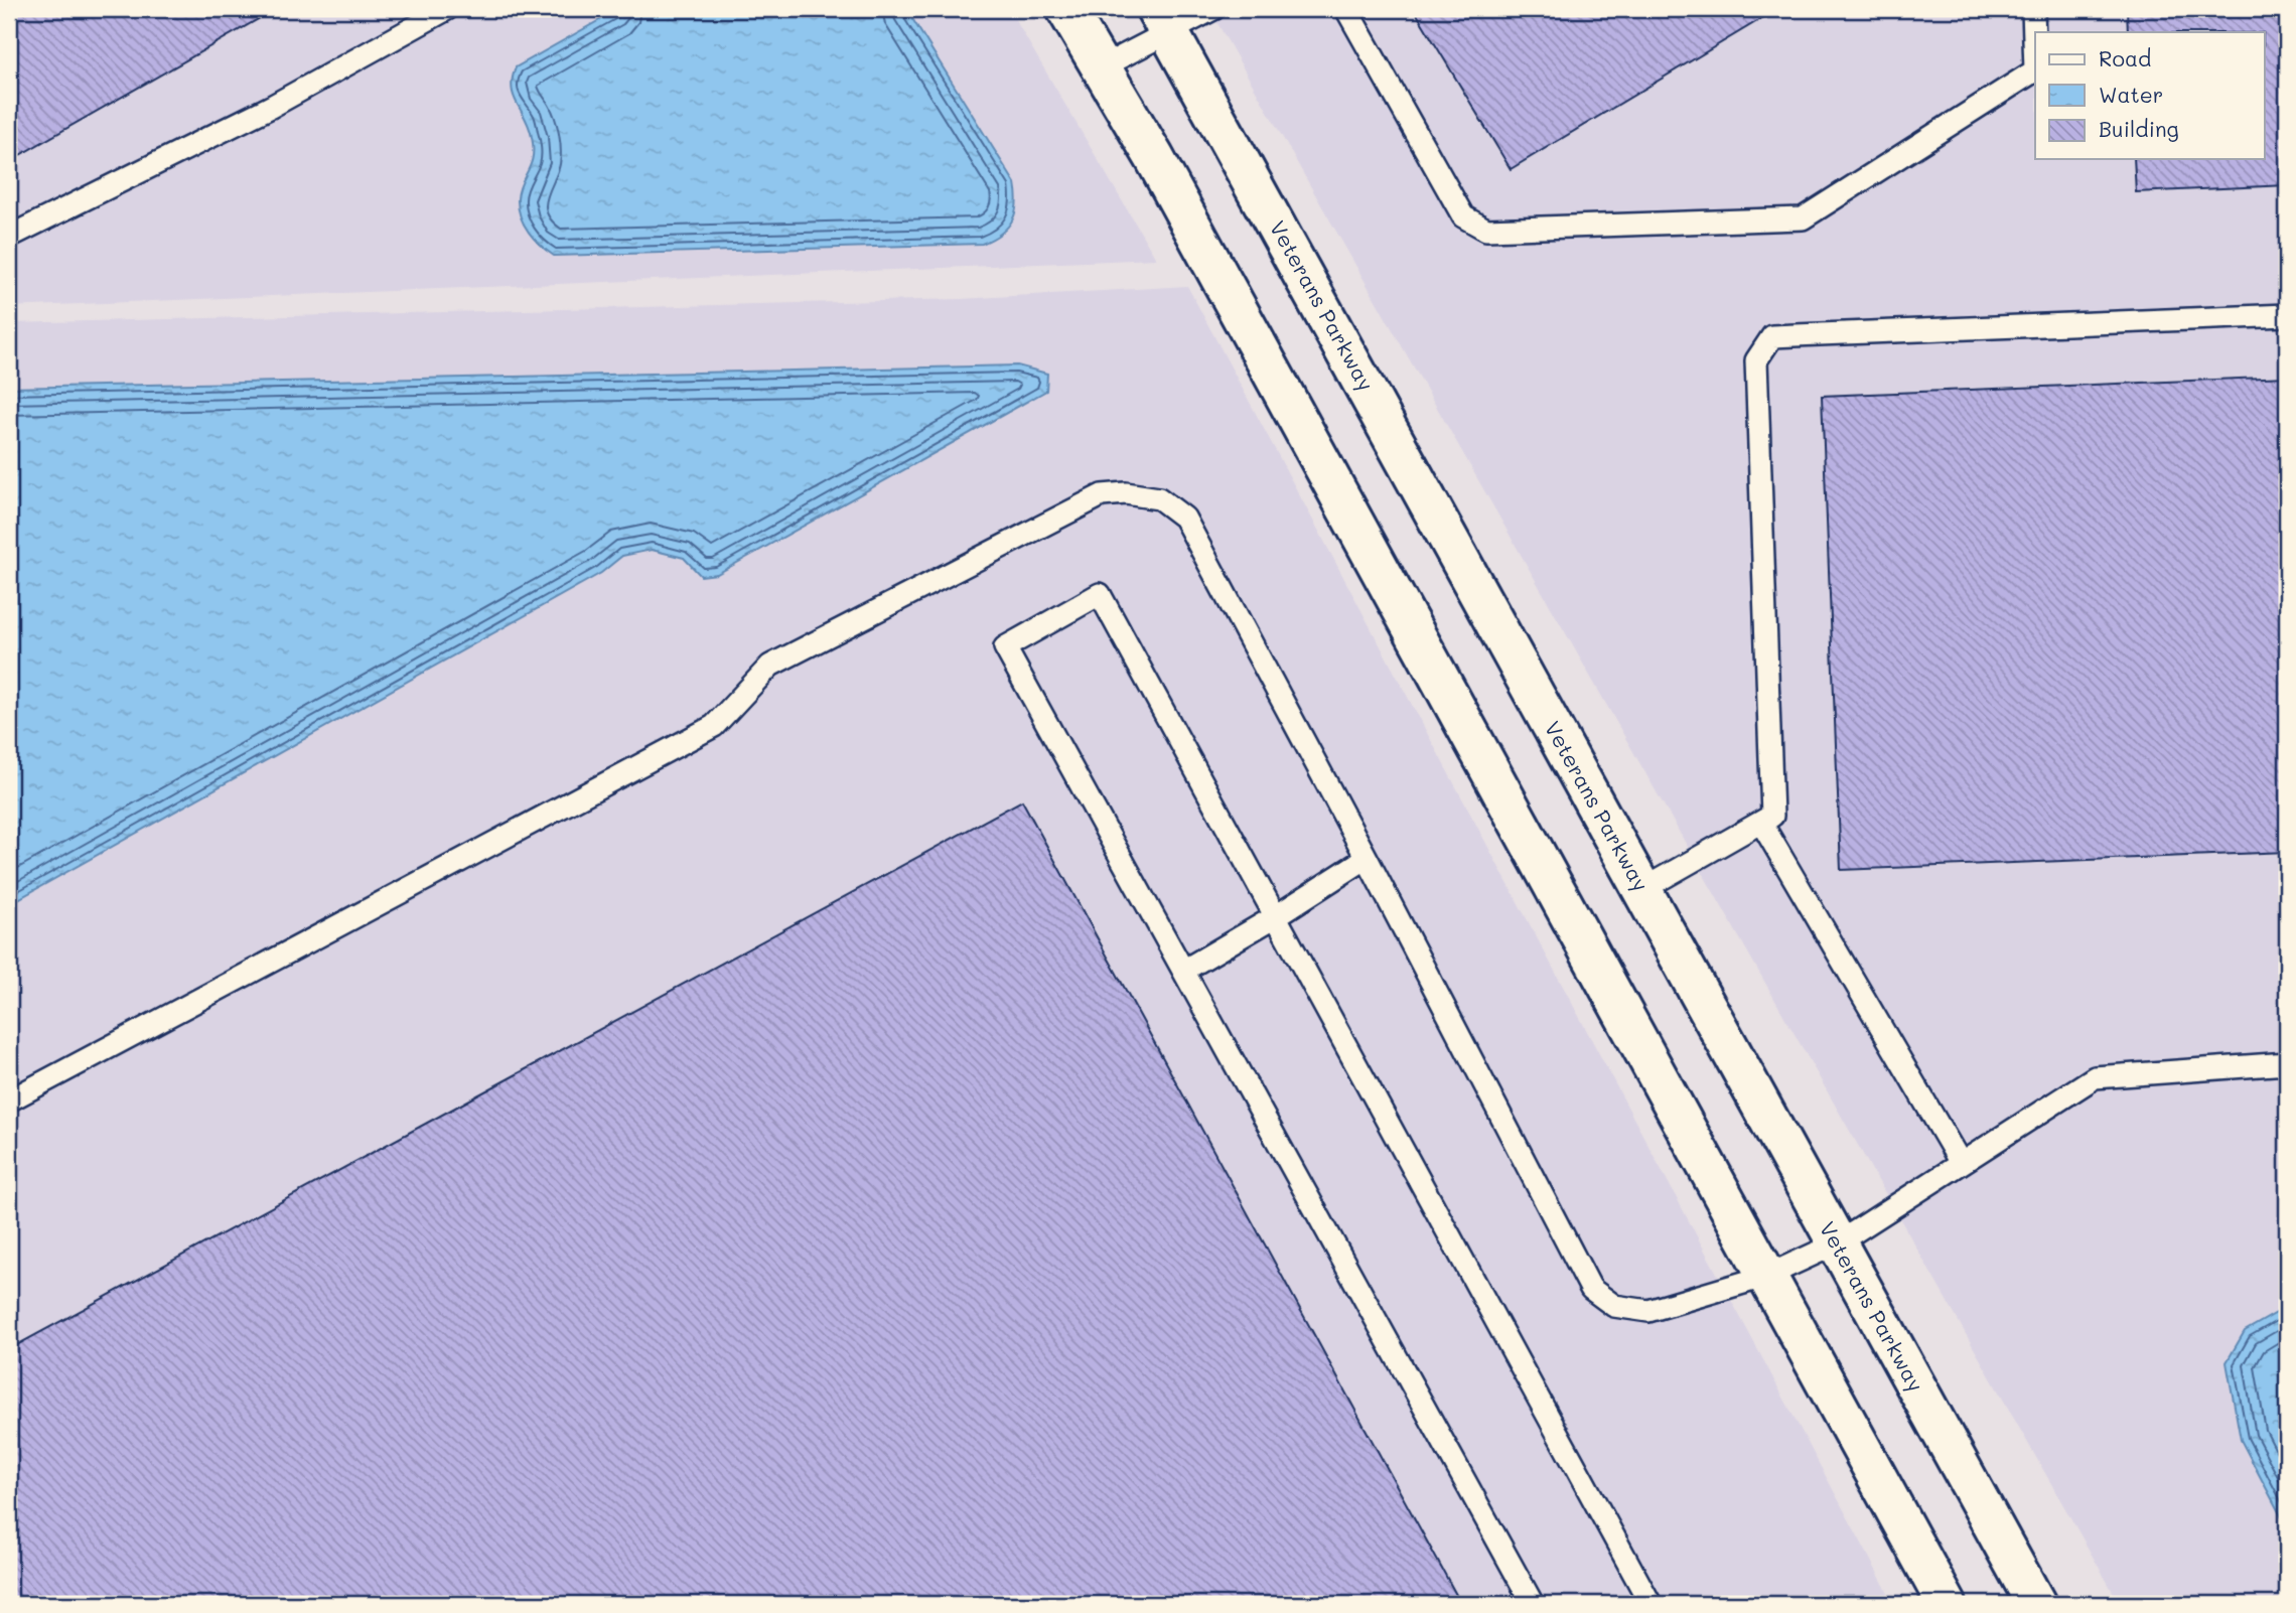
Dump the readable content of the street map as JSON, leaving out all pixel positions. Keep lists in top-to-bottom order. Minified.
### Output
{"streets":{"main road":["Veterans Parkway"]},"legend":["Road","Water","Building"]}
